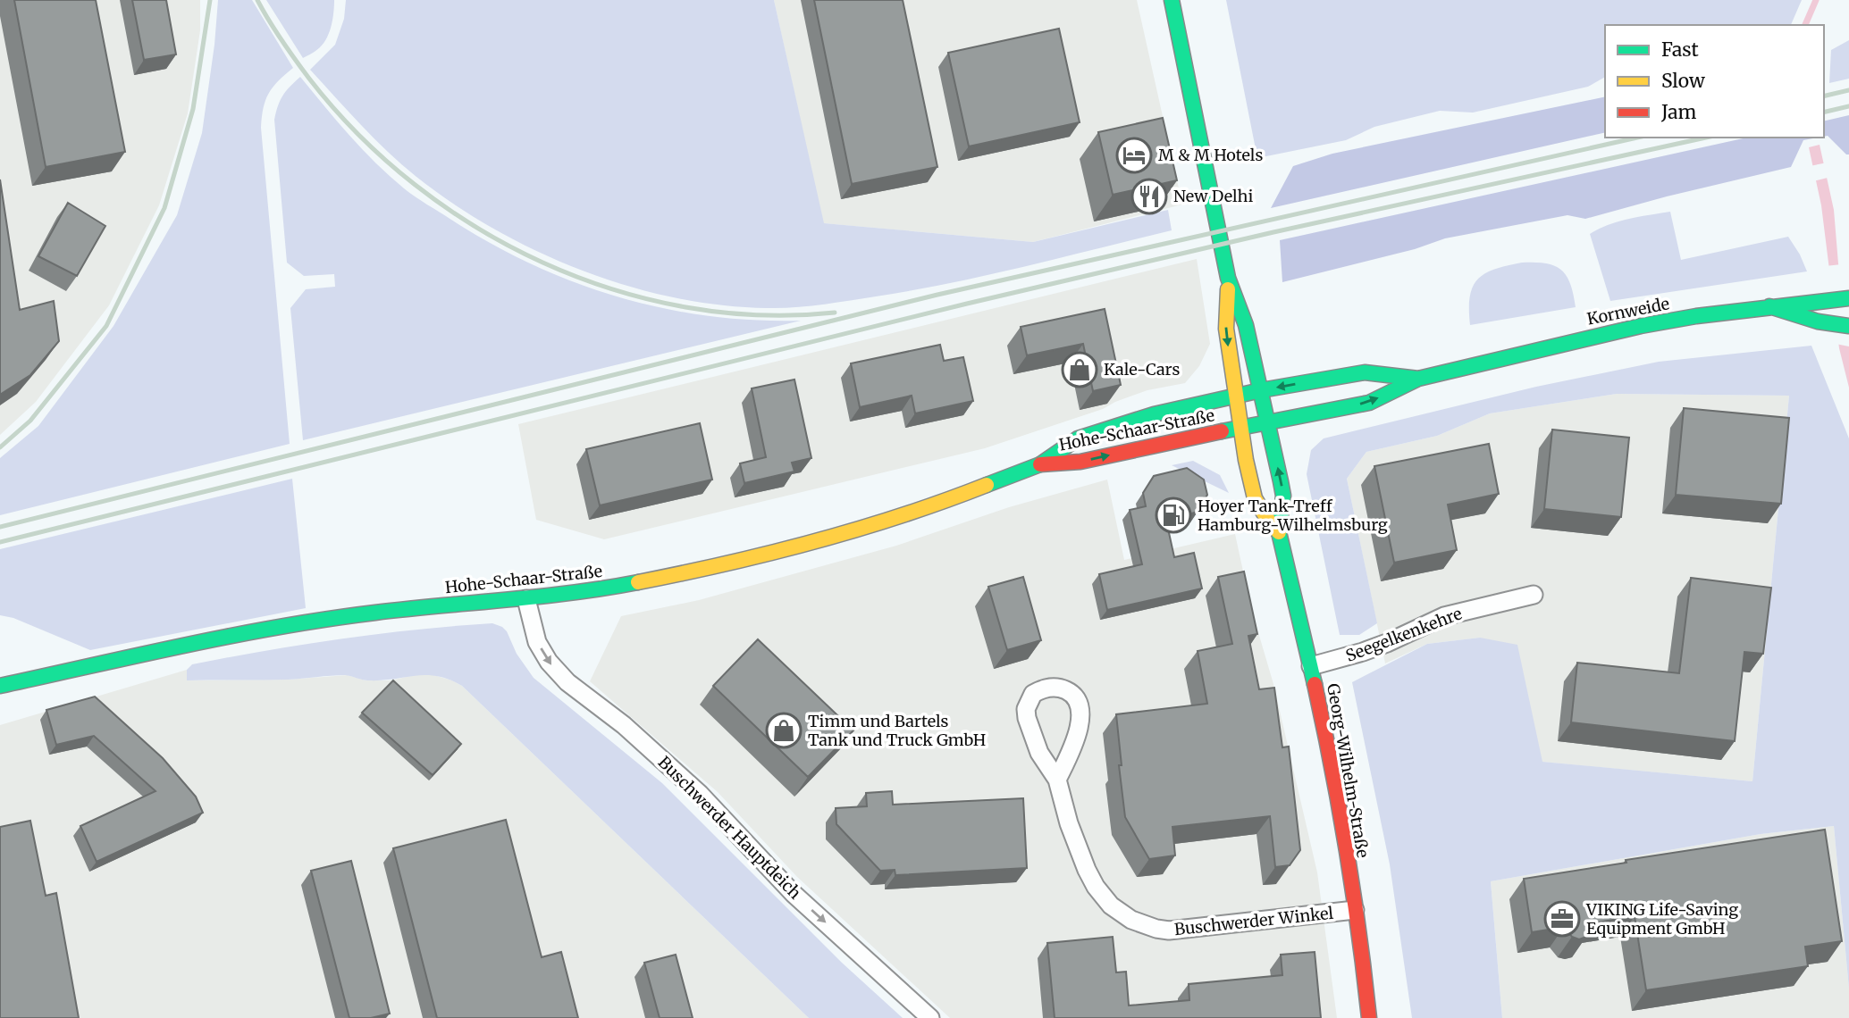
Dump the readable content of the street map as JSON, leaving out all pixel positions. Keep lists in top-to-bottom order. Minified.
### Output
{"streets":{"main road":["Kornweide","Hohe-Schaar-Straße","Georg-Wilhelm-Straße"],"street":["Seegelkenkehre","Buschwerder Hauptdeich","Buschwerder Winkel"]},"crossings":[["Kornweide","Hohe-Schaar-Straße"],["Kornweide","Georg-Wilhelm-Straße"],["Hohe-Schaar-Straße","Georg-Wilhelm-Straße"],["Hohe-Schaar-Straße","Buschwerder Hauptdeich"],["Seegelkenkehre","Georg-Wilhelm-Straße"],["Georg-Wilhelm-Straße","Buschwerder Winkel"]],"one_way":["Buschwerder Hauptdeich"],"places":{"hotel":["M & M Hotels"],"restaurant":["New Delhi"],"shop":["Kale-Cars","Timm und Bartels Tank und Truck GmbH"],"fuel station":["Hoyer Tank-Treff Hamburg-Wilhelmsburg"],"office":["VIKING Life-Saving Equipment GmbH"]},"legend":["Fast","Slow","Jam"]}
